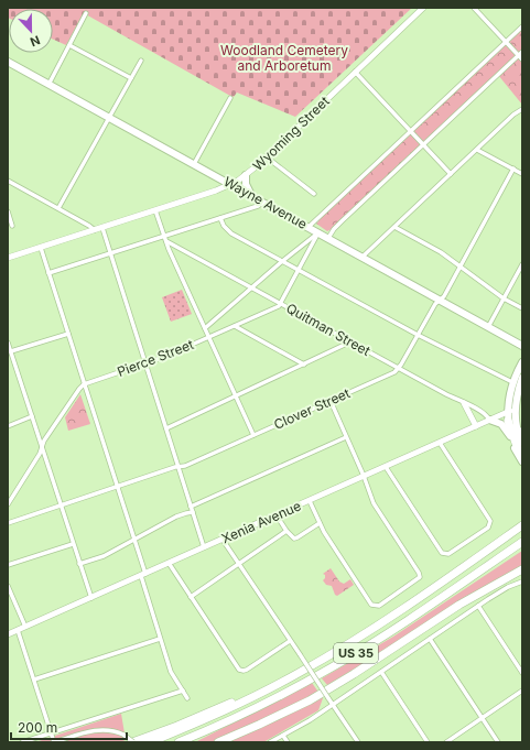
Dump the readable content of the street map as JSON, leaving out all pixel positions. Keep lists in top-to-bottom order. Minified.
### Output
{"streets":{"highway":["US 35"],"main road":["Wayne Avenue"],"street":["Wyoming Street","Quitman Street","Pierce Street","Clover Street","Xenia Avenue"]},"crossings":[["Wyoming Street","Wayne Avenue"],["Quitman Street","Pierce Street"],["Quitman Street","Clover Street"],["Quitman Street","Xenia Avenue"]],"parks":["Woodland Cemetery and Arboretum"],"scale_bar":"200 m","north":"bottom"}
